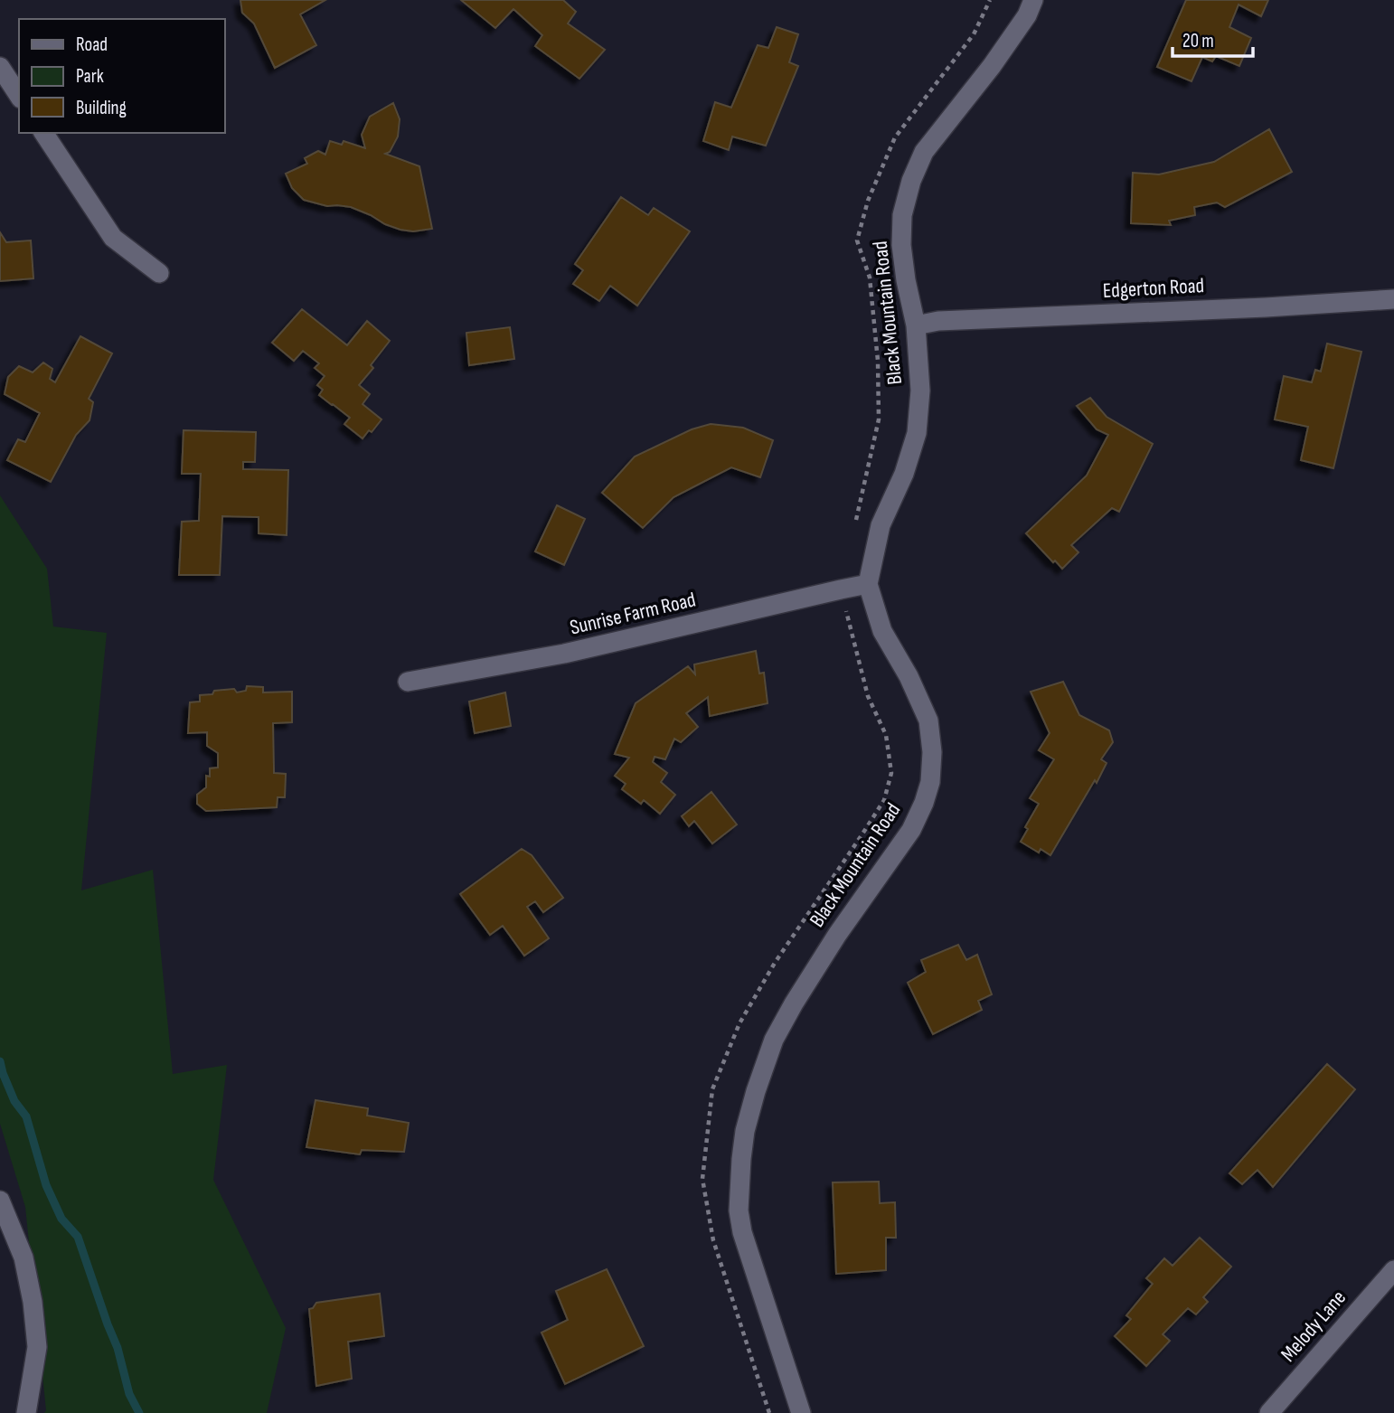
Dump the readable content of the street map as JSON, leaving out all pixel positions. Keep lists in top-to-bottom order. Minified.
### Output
{"streets":{"street":["Edgerton Road","Black Mountain Road","Sunrise Farm Road","Melody Lane"]},"crossings":[["Edgerton Road","Black Mountain Road"],["Black Mountain Road","Sunrise Farm Road"]],"legend":["Road","Park","Building"],"scale_bar":"20 m"}
